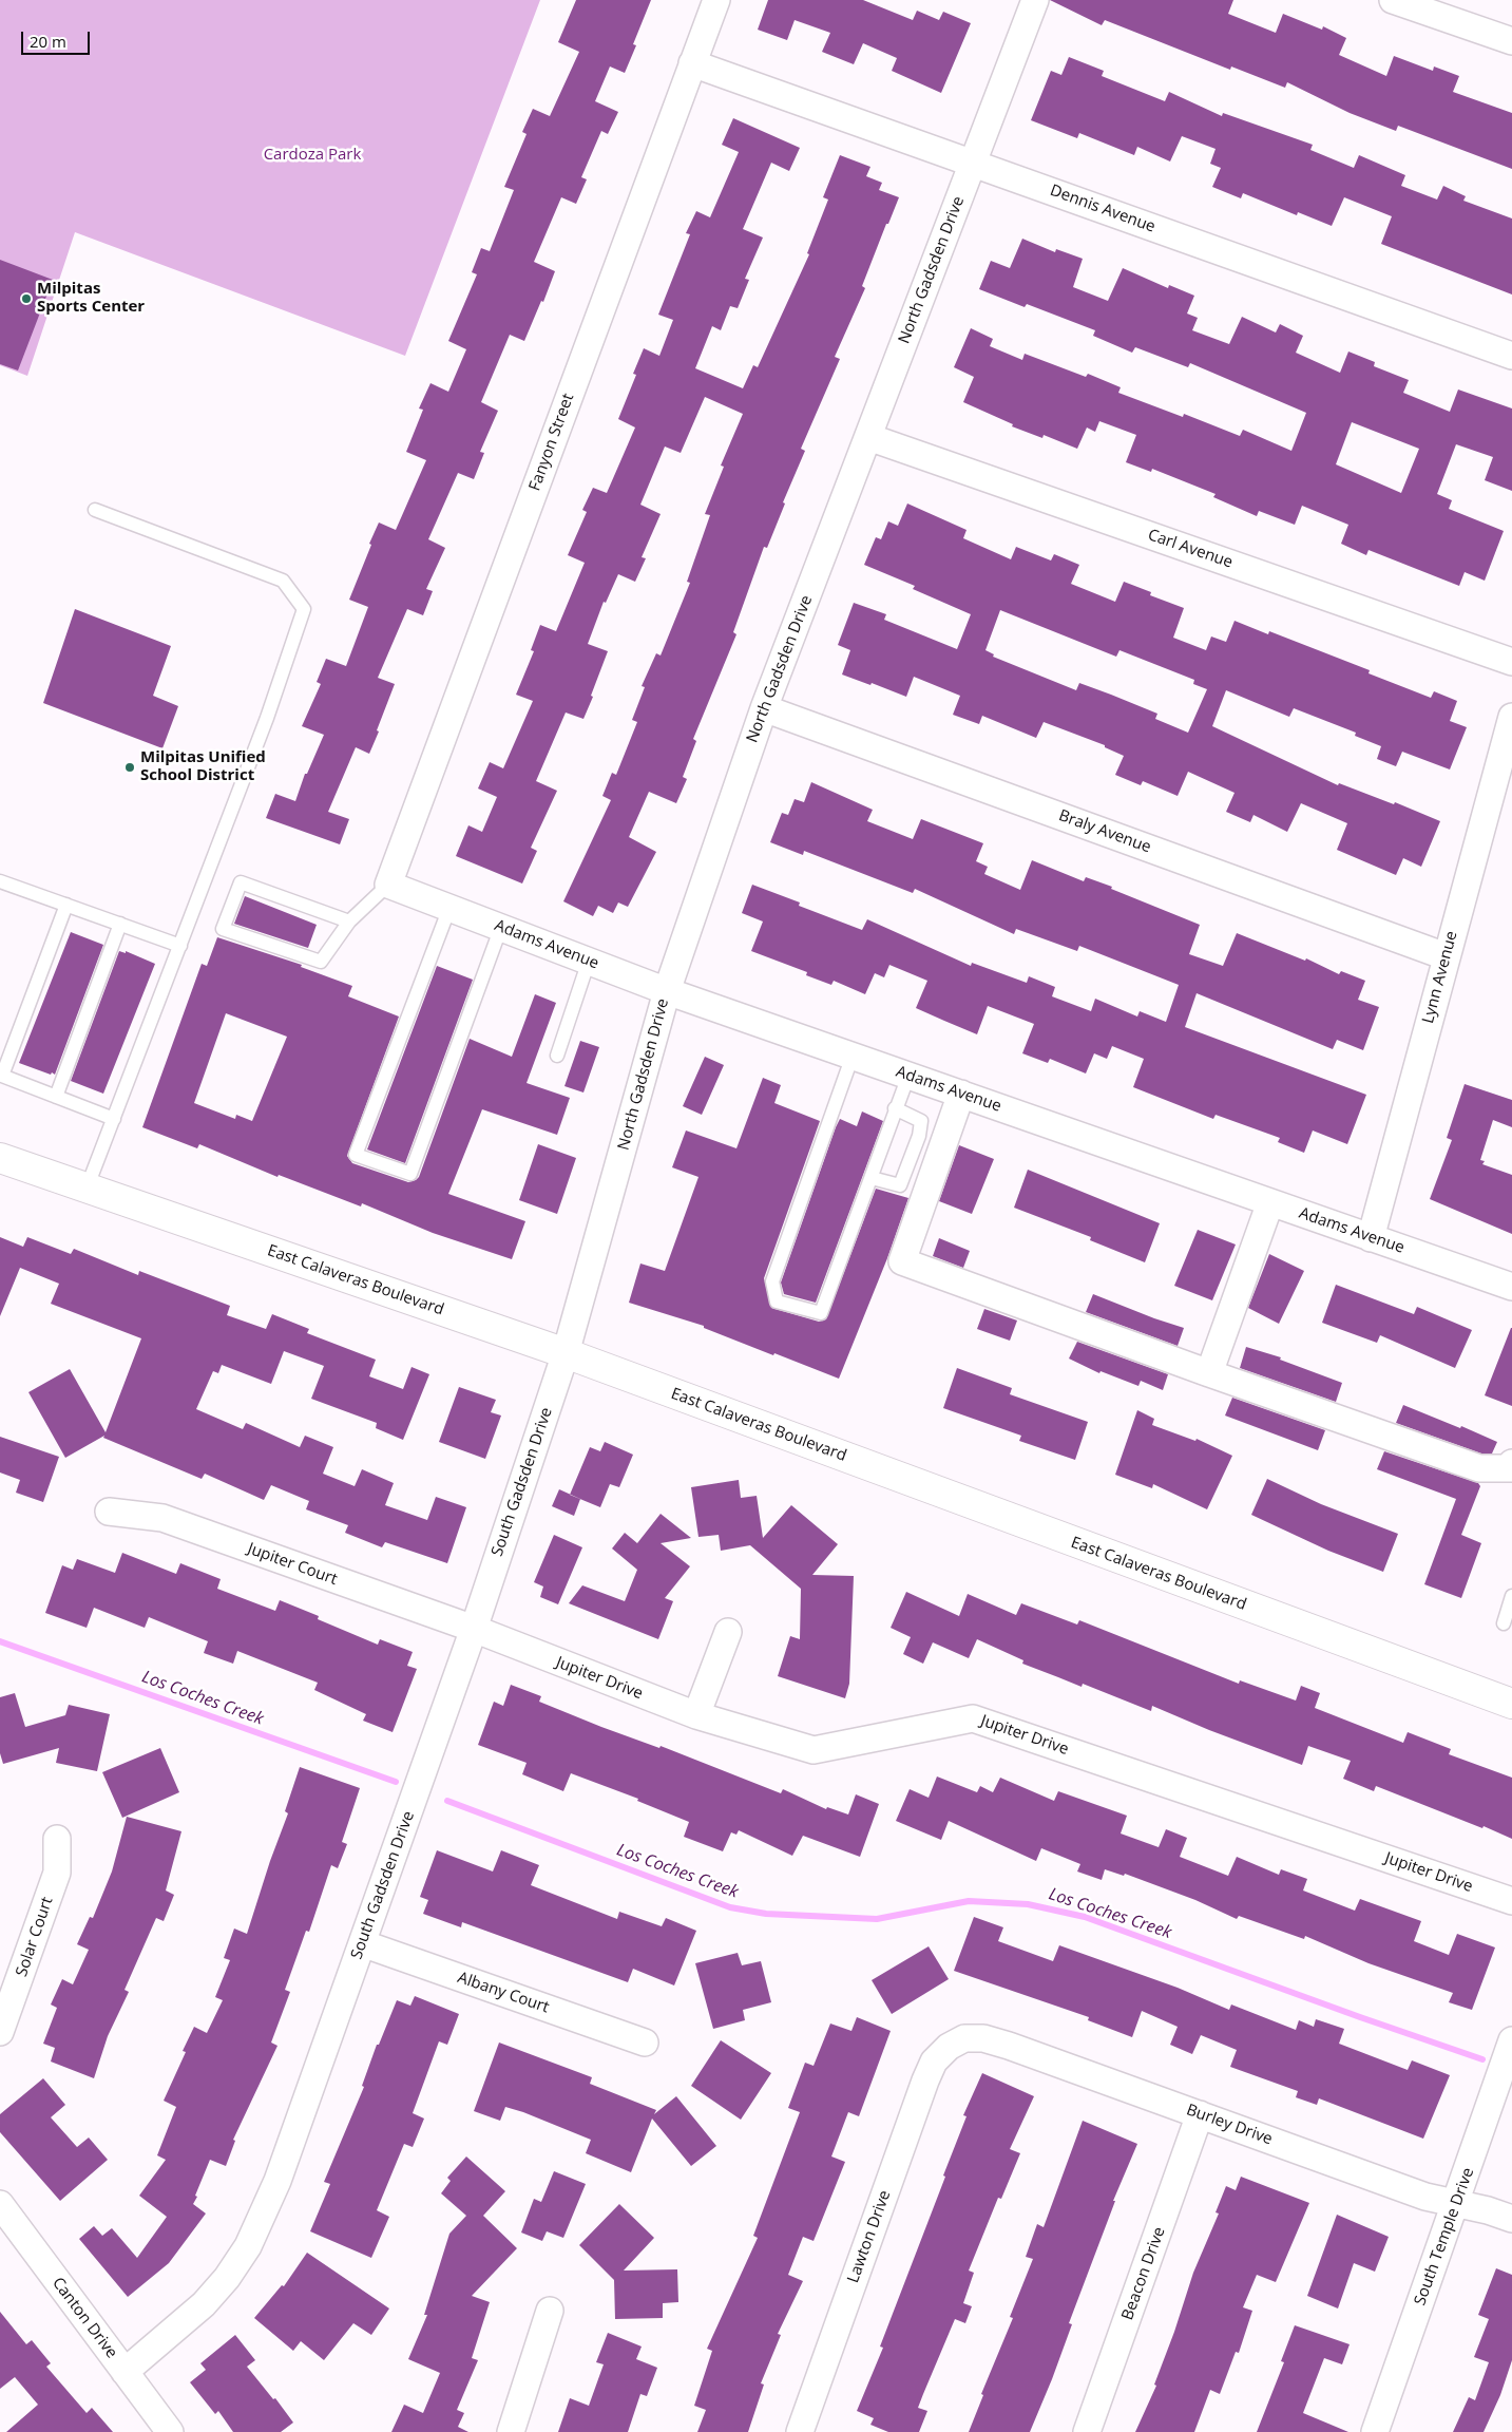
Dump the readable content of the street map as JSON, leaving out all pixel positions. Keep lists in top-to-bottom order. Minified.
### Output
{"streets":{"main road":["East Calaveras Boulevard"],"street":["Dennis Avenue","North Gadsden Drive","Fanyon Street","Carl Avenue","Braly Avenue","Adams Avenue","Lynn Avenue","South Gadsden Drive","Jupiter Court","Jupiter Drive","Solar Court","Albany Court","Burley Drive","Lawton Drive","South Temple Drive","Beacon Drive","Canton Drive"]},"crossings":[["Dennis Avenue","North Gadsden Drive"],["Dennis Avenue","Fanyon Street"],["North Gadsden Drive","Carl Avenue"],["North Gadsden Drive","Braly Avenue"],["North Gadsden Drive","Adams Avenue"],["North Gadsden Drive","East Calaveras Boulevard"],["North Gadsden Drive","South Gadsden Drive"],["Fanyon Street","Adams Avenue"],["Braly Avenue","Lynn Avenue"],["Adams Avenue","Lynn Avenue"],["East Calaveras Boulevard","South Gadsden Drive"],["South Gadsden Drive","Jupiter Court"],["South Gadsden Drive","Jupiter Drive"],["South Gadsden Drive","Albany Court"],["South Gadsden Drive","Canton Drive"],["Jupiter Court","Jupiter Drive"],["Burley Drive","Lawton Drive"],["Burley Drive","South Temple Drive"],["Burley Drive","Beacon Drive"]],"water":["Los Coches Creek"],"parks":["Cardoza Park"],"places":["Milpitas Sports Center","Milpitas Unified School District"],"scale_bar":"20 m"}
